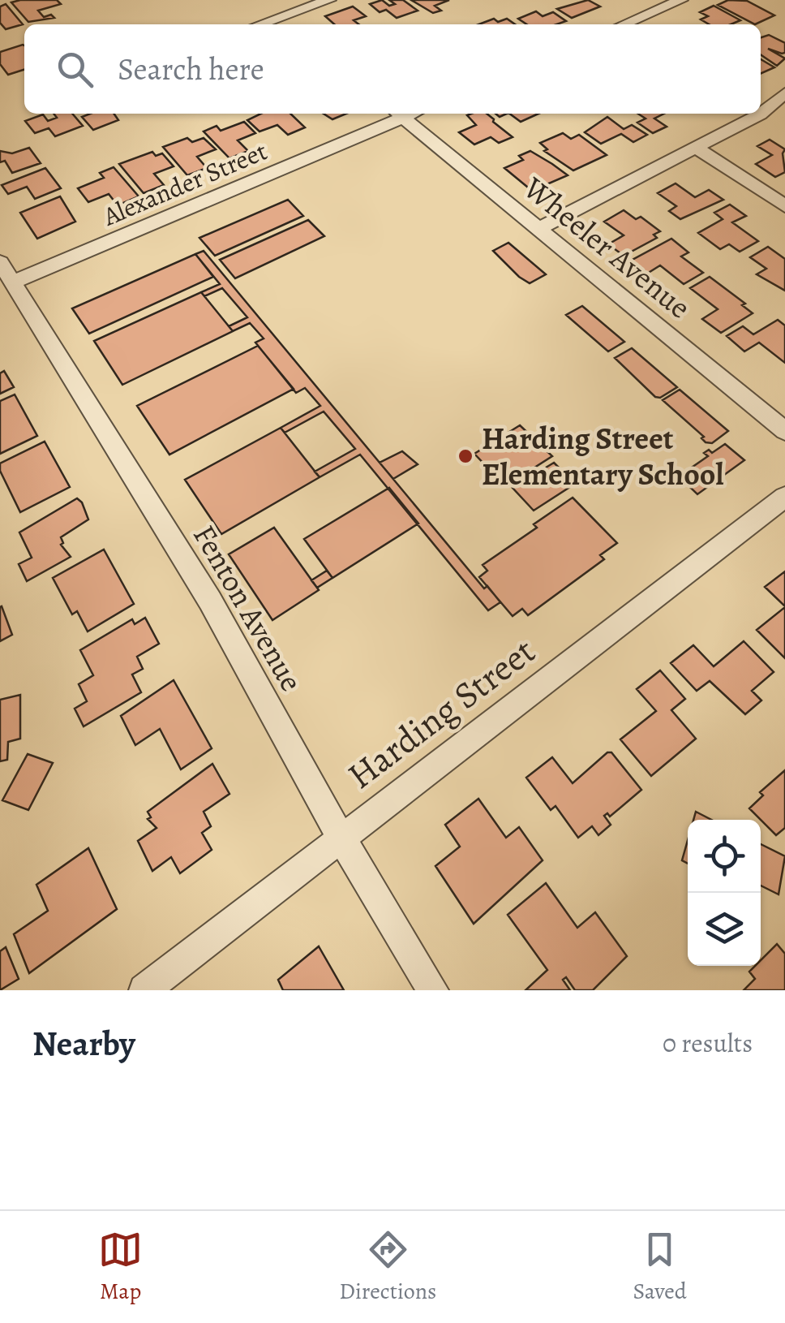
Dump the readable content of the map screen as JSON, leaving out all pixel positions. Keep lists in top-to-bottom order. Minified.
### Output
{"streets":{"street":["Alexander Street","Wheeler Avenue","Fenton Avenue","Harding Street"]},"crossings":[["Alexander Street","Wheeler Avenue"],["Alexander Street","Fenton Avenue"],["Fenton Avenue","Harding Street"]],"places":["Harding Street Elementary School"],"page":{"search":"Search here","heading":["Nearby","0 results"],"nav":["Map","Directions","Saved"]}}
